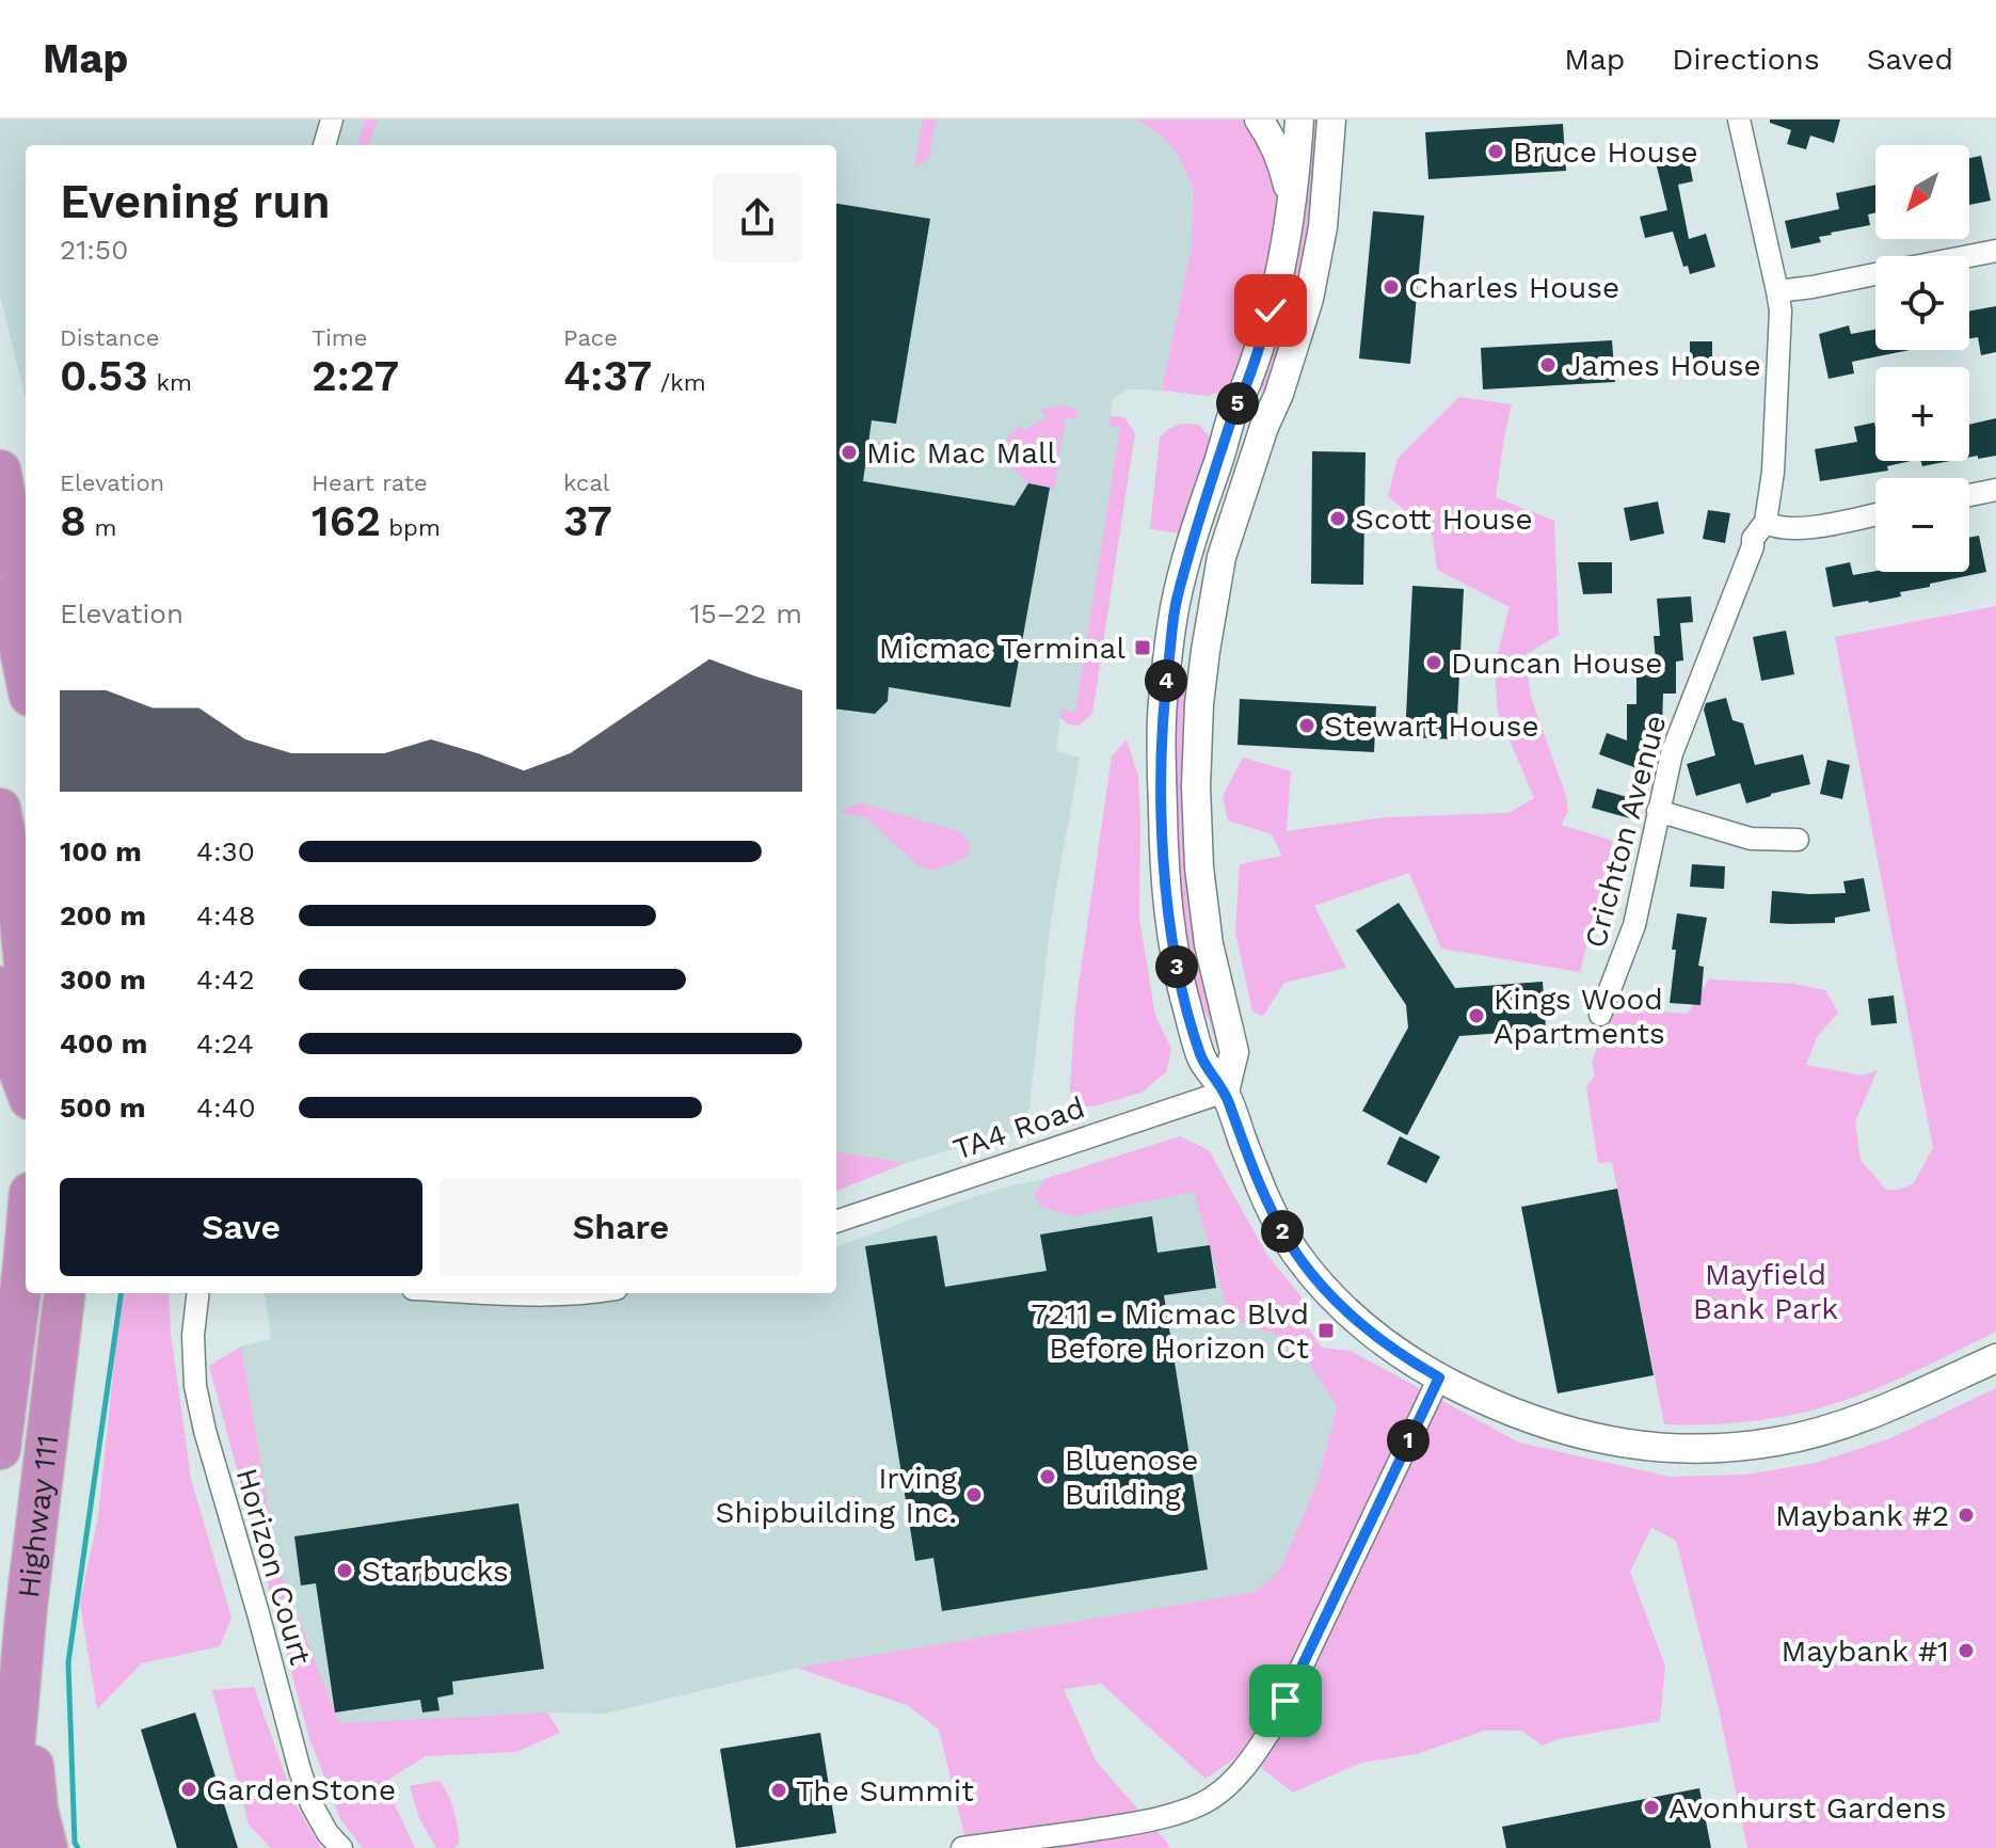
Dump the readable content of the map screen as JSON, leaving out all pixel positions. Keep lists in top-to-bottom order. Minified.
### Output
{"streets":{"highway":["Highway 111"],"street":["Crichton Avenue","TA4 Road","Horizon Court"]},"parks":["Mayfield Bank Park"],"places":{"other":["Bruce House","Charles House","James House","Mic Mac Mall","Scott House","Duncan House","Stewart House","Kings Wood Apartments","Bluenose Building","Irving Shipbuilding Inc.","Maybank #2","Starbucks","Maybank #1","GardenStone","The Summit","Avonhurst Gardens"],"transit":["Micmac Terminal","7211 - Micmac Blvd Before Horizon Ct"]},"north":"bottom left","page":{"header":"Map","nav":["Map","Directions","Saved"],"map_buttons":["+","−"],"heading":["Evening run","21:50"],"stats":[["Distance","0.53 km"],["Time","2:27"],["Pace","4:37 /km"],["Elevation","8 m"],["Heart rate","162 bpm"],["kcal","37"]],"pins":["5","4","3","2","1"],"chart":["Elevation","15–22 m"],"list":[{"name":"100 m","note":"4:30"},{"name":"200 m","note":"4:48"},{"name":"300 m","note":"4:42"},{"name":"400 m","note":"4:24"},{"name":"500 m","note":"4:40"}],"buttons":["Save","Share"]}}
